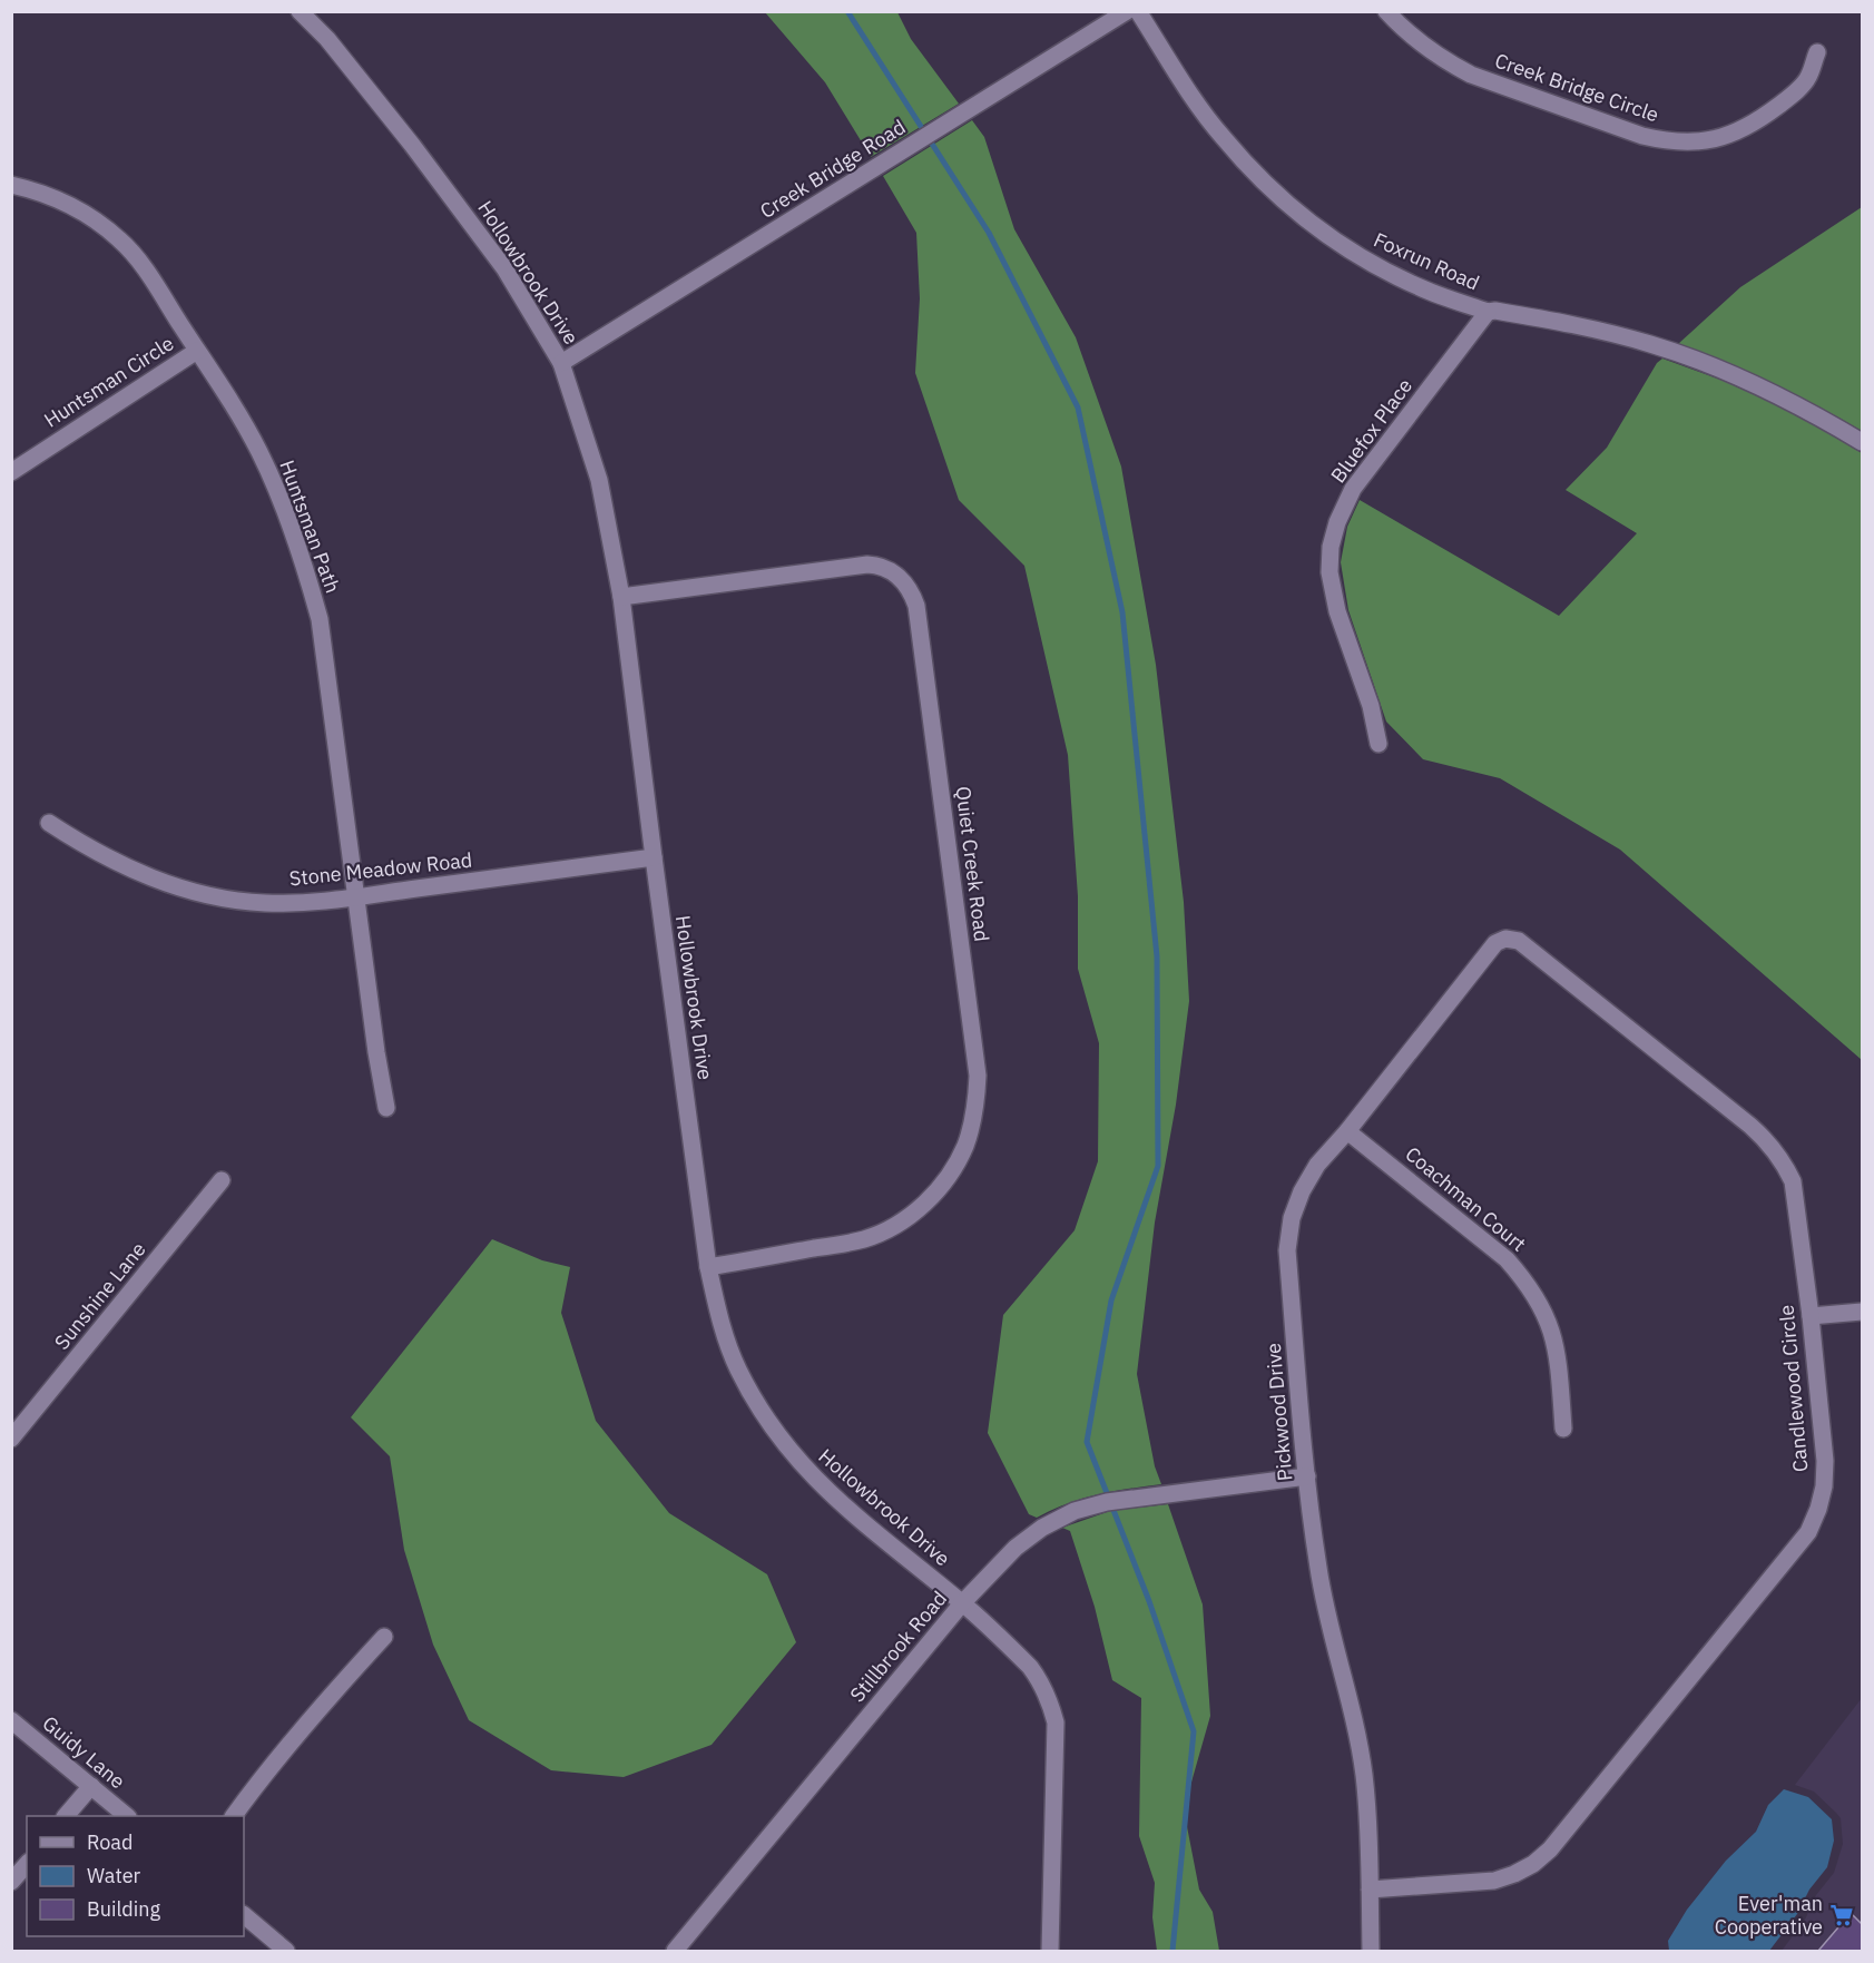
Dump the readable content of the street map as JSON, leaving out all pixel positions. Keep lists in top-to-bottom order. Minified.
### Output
{"streets":{"street":["Creek Bridge Circle","Creek Bridge Road","Foxrun Road","Hollowbrook Drive","Huntsman Circle","Bluefox Place","Huntsman Path","Quiet Creek Road","Stone Meadow Road","Coachman Court","Sunshine Lane","Candlewood Circle","Pickwood Drive","Stillbrook Road","Guidy Lane"]},"crossings":[["Creek Bridge Road","Hollowbrook Drive"],["Foxrun Road","Bluefox Place"],["Hollowbrook Drive","Quiet Creek Road"],["Hollowbrook Drive","Stone Meadow Road"],["Hollowbrook Drive","Stillbrook Road"],["Huntsman Circle","Huntsman Path"],["Huntsman Path","Stone Meadow Road"],["Coachman Court","Pickwood Drive"],["Candlewood Circle","Pickwood Drive"],["Pickwood Drive","Stillbrook Road"]],"places":{"supermarket":["Ever'man Cooperative"]},"legend":["Road","Water","Building"]}
